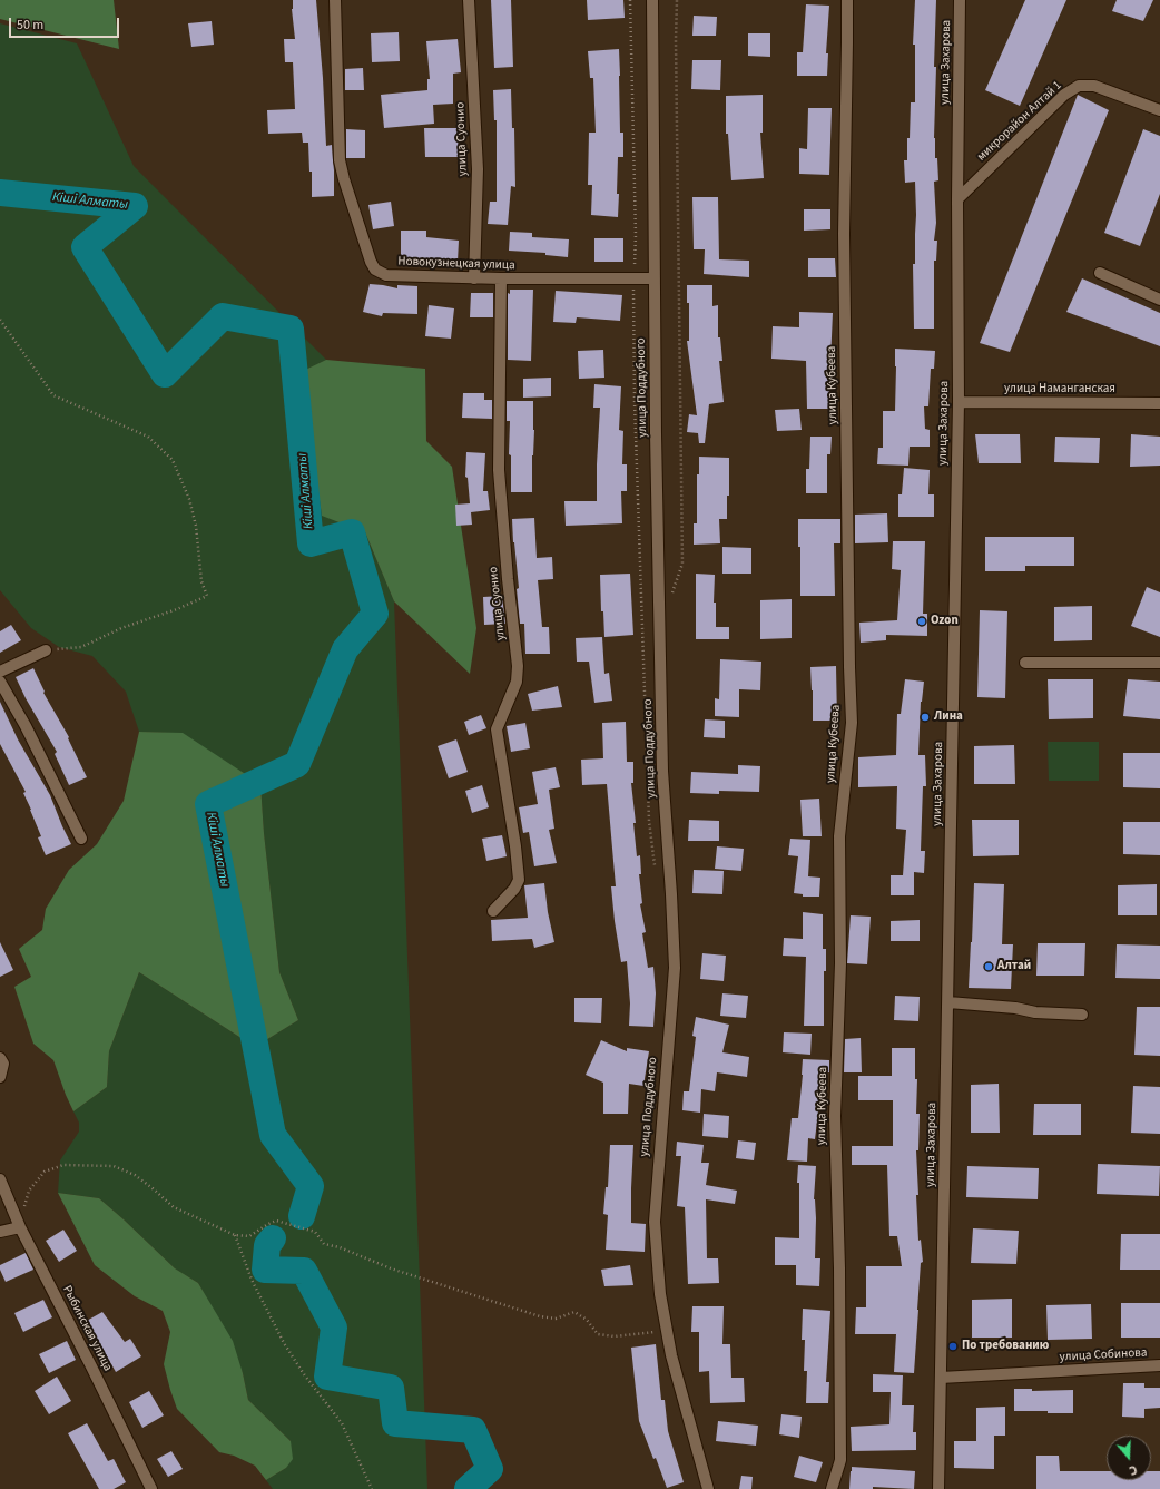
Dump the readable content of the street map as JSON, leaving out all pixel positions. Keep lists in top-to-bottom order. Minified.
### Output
{"streets":{"street":["улица Захарова","микрорайон Алтай 1","улица Суонио","Новокузнецкая улица","улица Кубеева","улица Поддубного","улица Наманганская","Рыбинская улица","улица Собинова"]},"crossings":[["улица Захарова","микрорайон Алтай 1"],["улица Захарова","улица Наманганская"],["улица Захарова","улица Собинова"],["улица Суонио","Новокузнецкая улица"],["Новокузнецкая улица","улица Поддубного"]],"water":["Кіші Алматы"],"places":["Ozon","Лина","Алтай","По требованию"],"scale_bar":"50 m","north":"bottom"}
